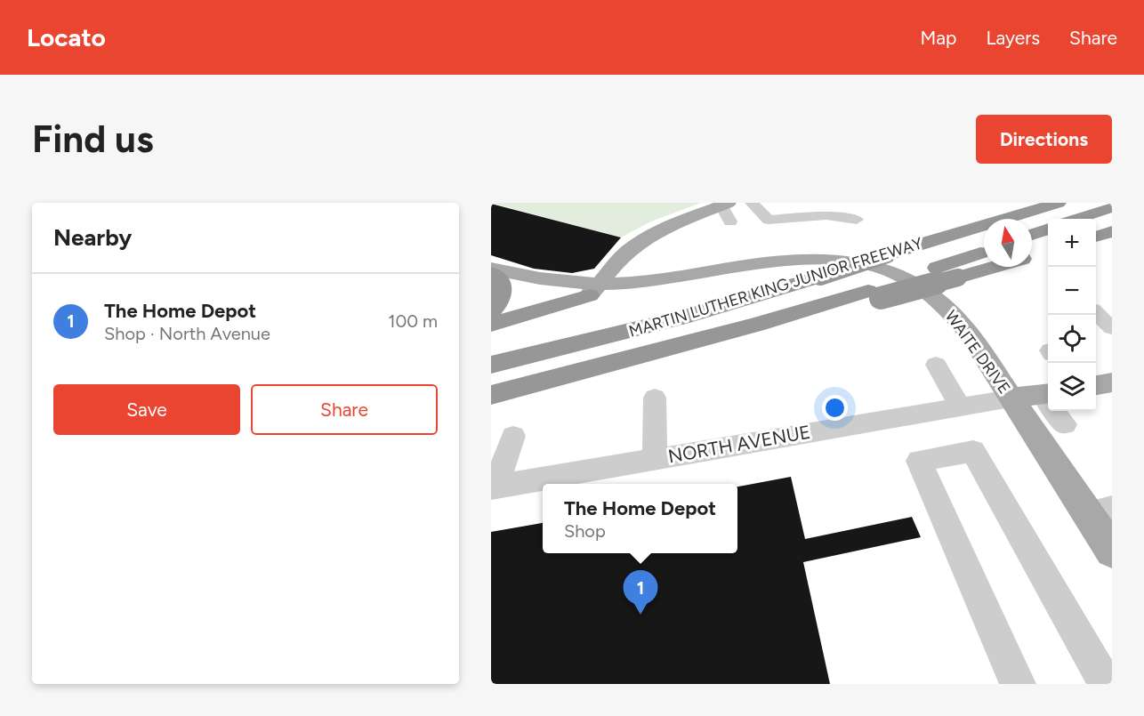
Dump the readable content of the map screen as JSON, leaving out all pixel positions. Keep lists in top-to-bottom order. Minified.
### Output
{"streets":{"highway":["MARTIN LUTHER KING JUNIOR FREEWAY"],"main road":["WAITE DRIVE","NORTH AVENUE"]},"crossings":[["WAITE DRIVE","NORTH AVENUE"]],"north":"top","page":{"header":"Locato","nav":["Map","Layers","Share"],"buttons":["Directions",["Save","Share"]],"title":"Find us","heading":"Nearby","map_buttons":["+","−"],"list":[{"mark":"1","name":"The Home Depot","note":"Shop · North Avenue","value":"100 m"}],"popup":["The Home Depot","Shop"],"pins":"1"}}
